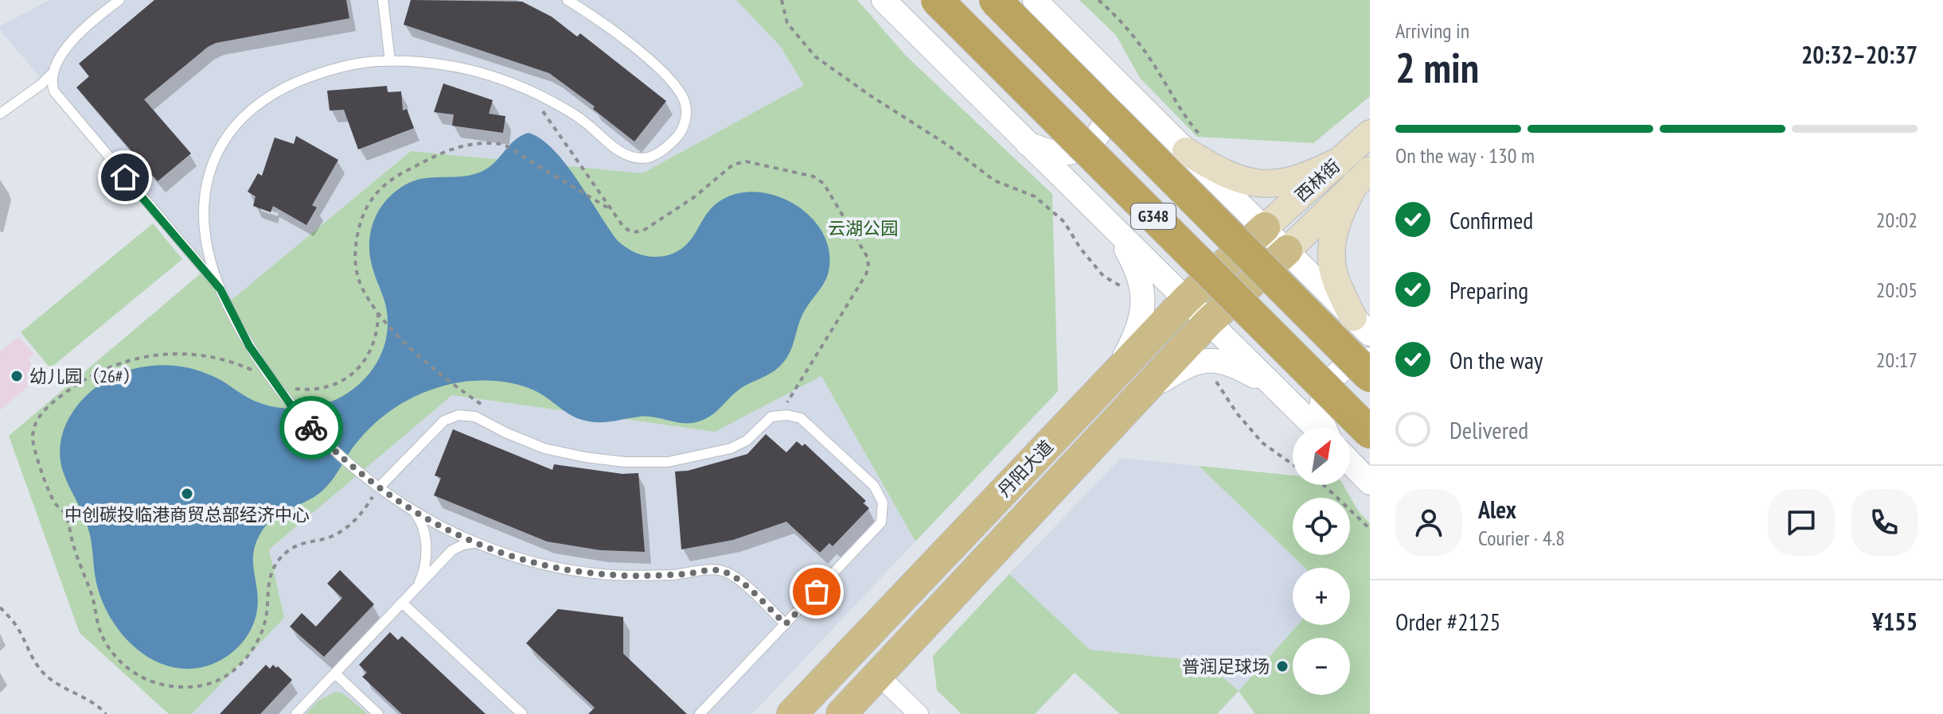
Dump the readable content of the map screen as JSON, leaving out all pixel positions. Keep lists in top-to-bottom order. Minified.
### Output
{"streets":{"highway":["G348"],"main road":["西林街","丹阳大道"]},"crossings":[["西林街","丹阳大道"]],"parks":["云湖公园"],"places":["幼儿园（26#）","中创碳投临港商贸总部经济中心","普润足球场"],"north":"top right","page":{"heading":["2 min","Arriving in","20:32–20:37"],"panel":["Alex","Courier · 4.8","Order #2125","¥155"],"bar":"On the way · 130 m","list":[["Confirmed","20:02"],["Preparing","20:05"],["On the way","20:17"],"Delivered"],"map_buttons":["+","−"]}}
